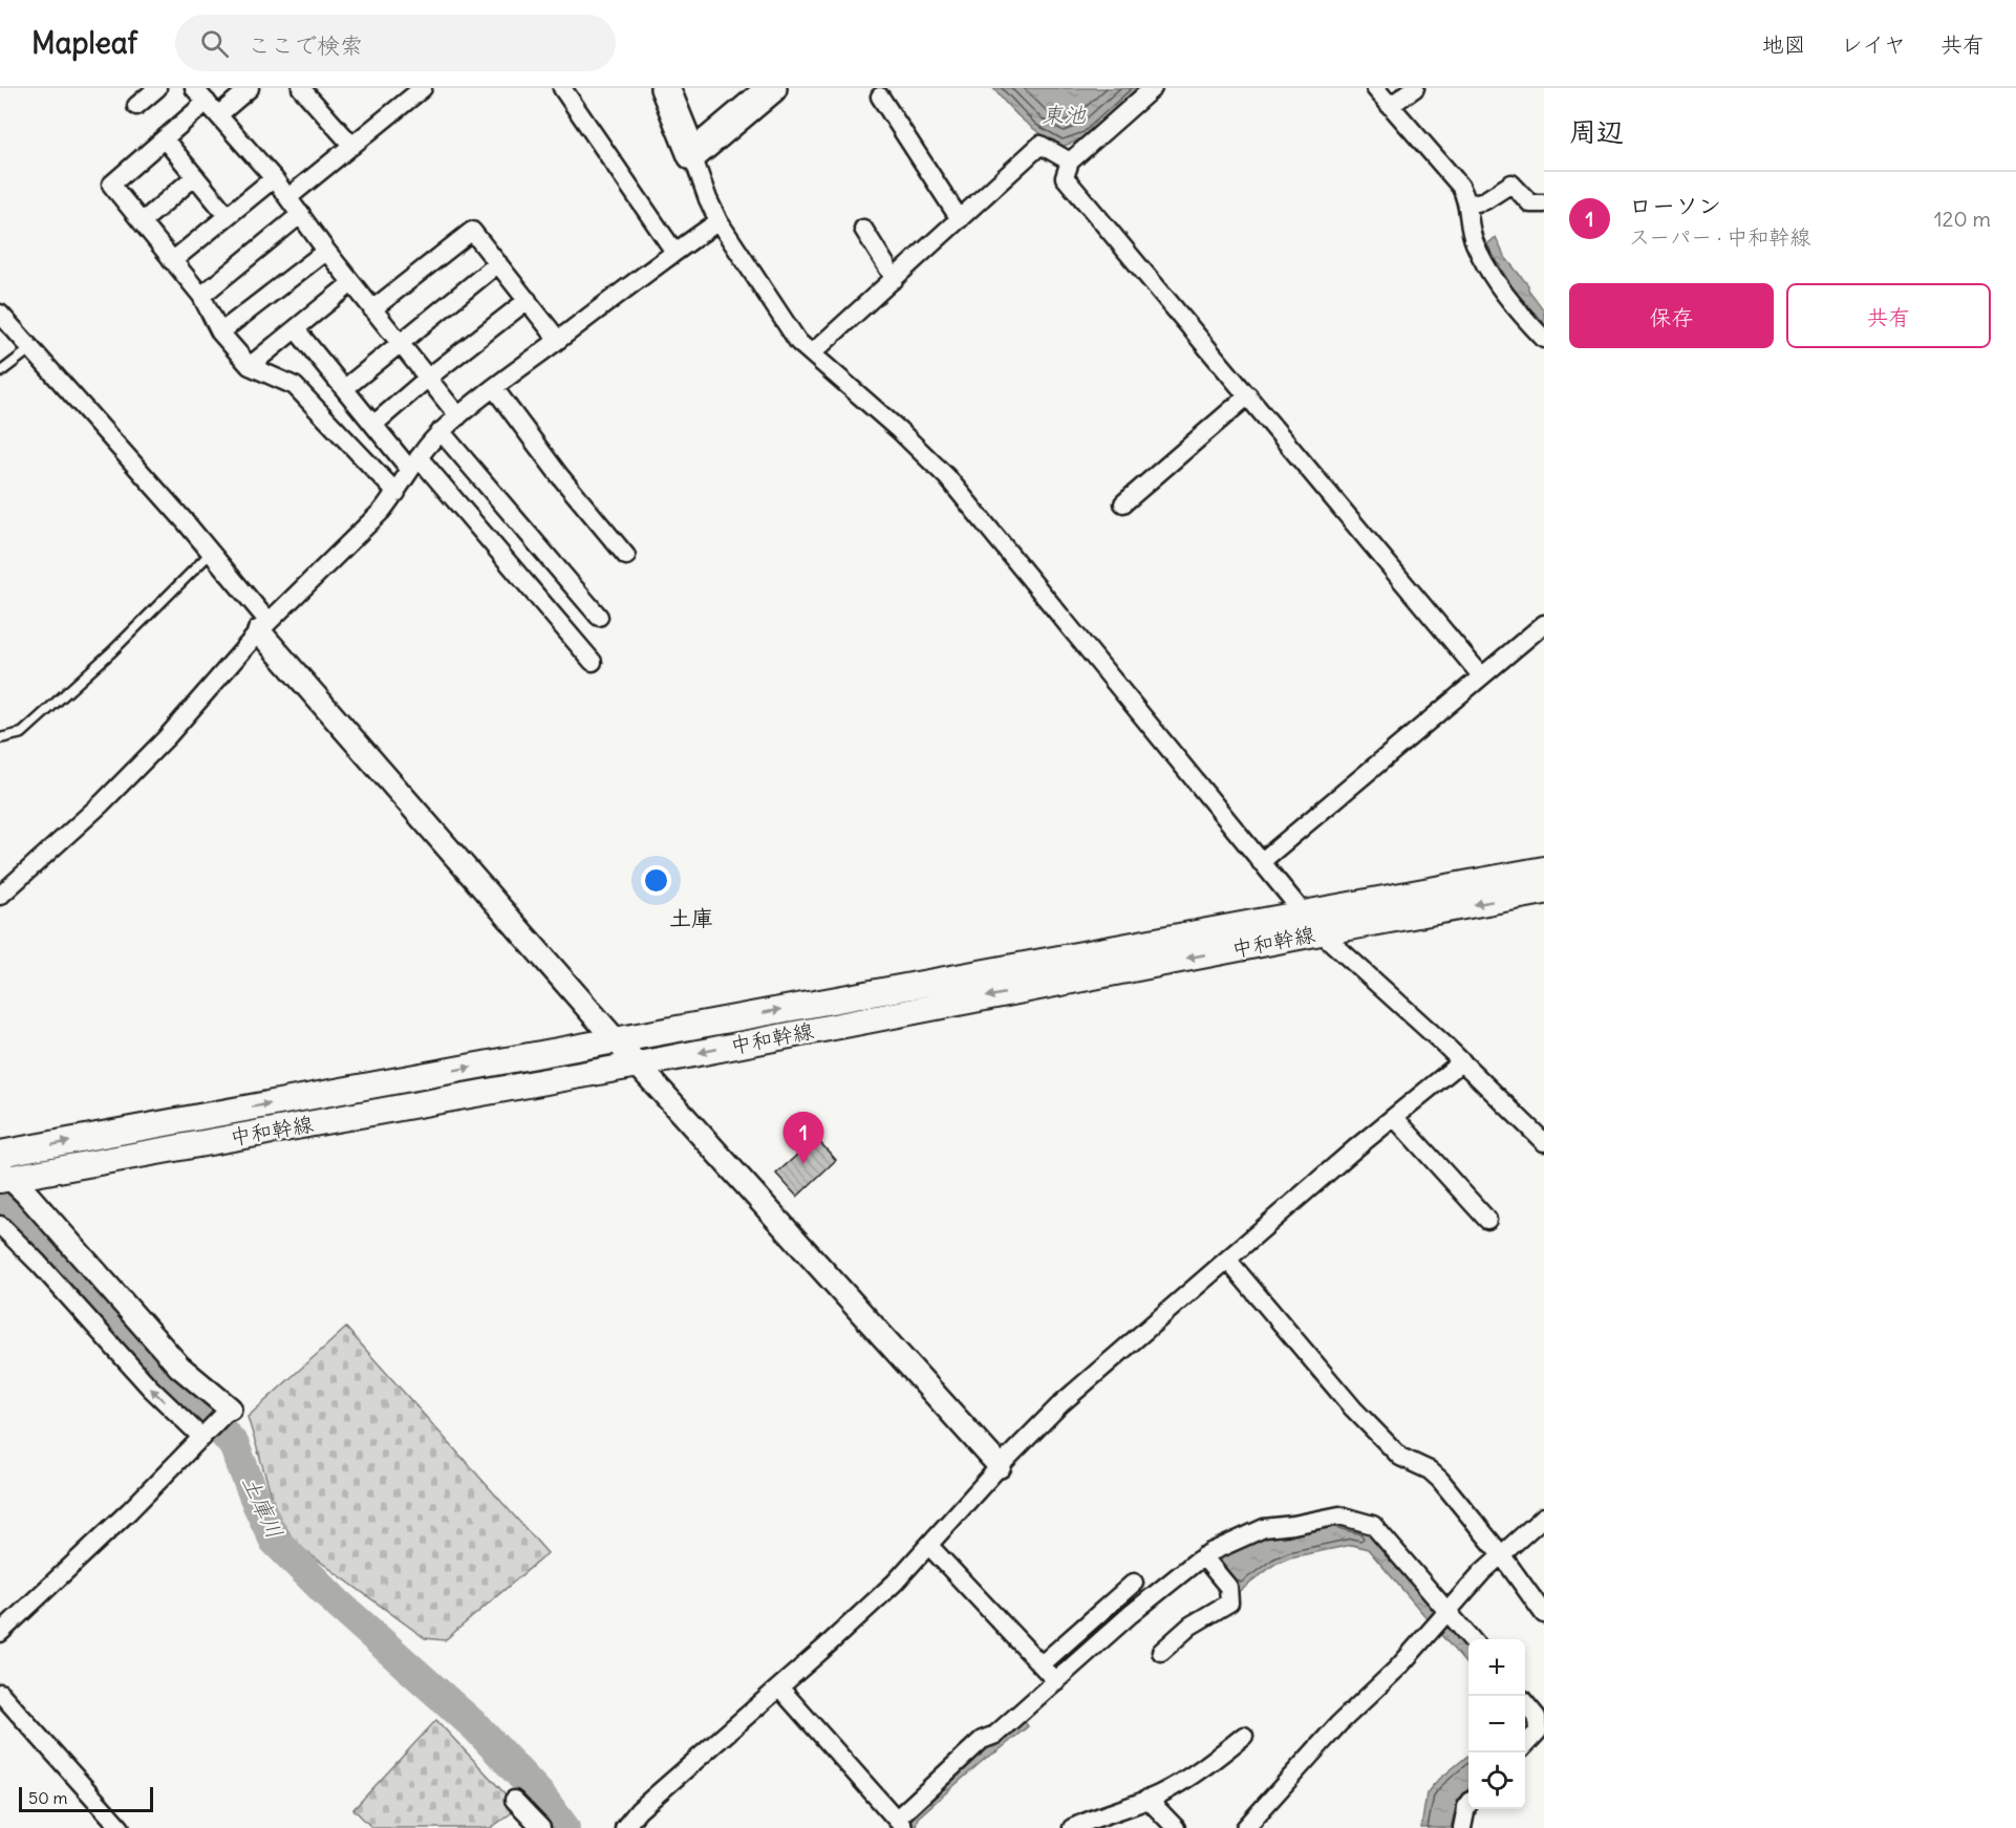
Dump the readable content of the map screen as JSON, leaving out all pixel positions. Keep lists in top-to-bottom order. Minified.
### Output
{"streets":{"main road":["中和幹線"]},"districts":["土庫"],"water":["東池","土庫川"],"scale_bar":"50 m","page":{"header":"Mapleaf","search":"ここで検索","nav":["地図","レイヤ","共有"],"heading":"周辺","list":[{"mark":"1","name":"ローソン","note":"スーパー · 中和幹線","value":"120 m"}],"buttons":["保存","共有"],"pins":"1","map_buttons":["+","−"],"scale":"50 m"}}
